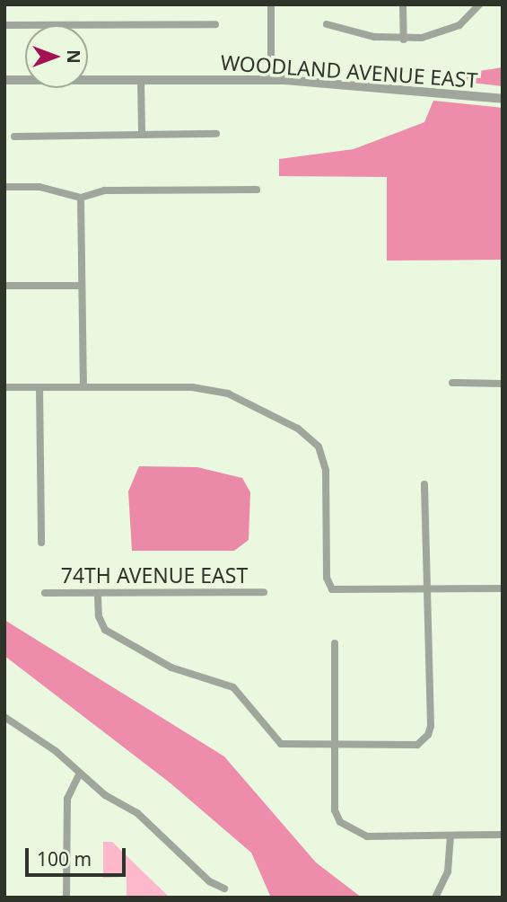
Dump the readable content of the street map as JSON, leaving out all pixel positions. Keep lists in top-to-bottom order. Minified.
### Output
{"streets":{"street":["WOODLAND AVENUE EAST","74TH AVENUE EAST"]},"scale_bar":"100 m","north":"right"}
